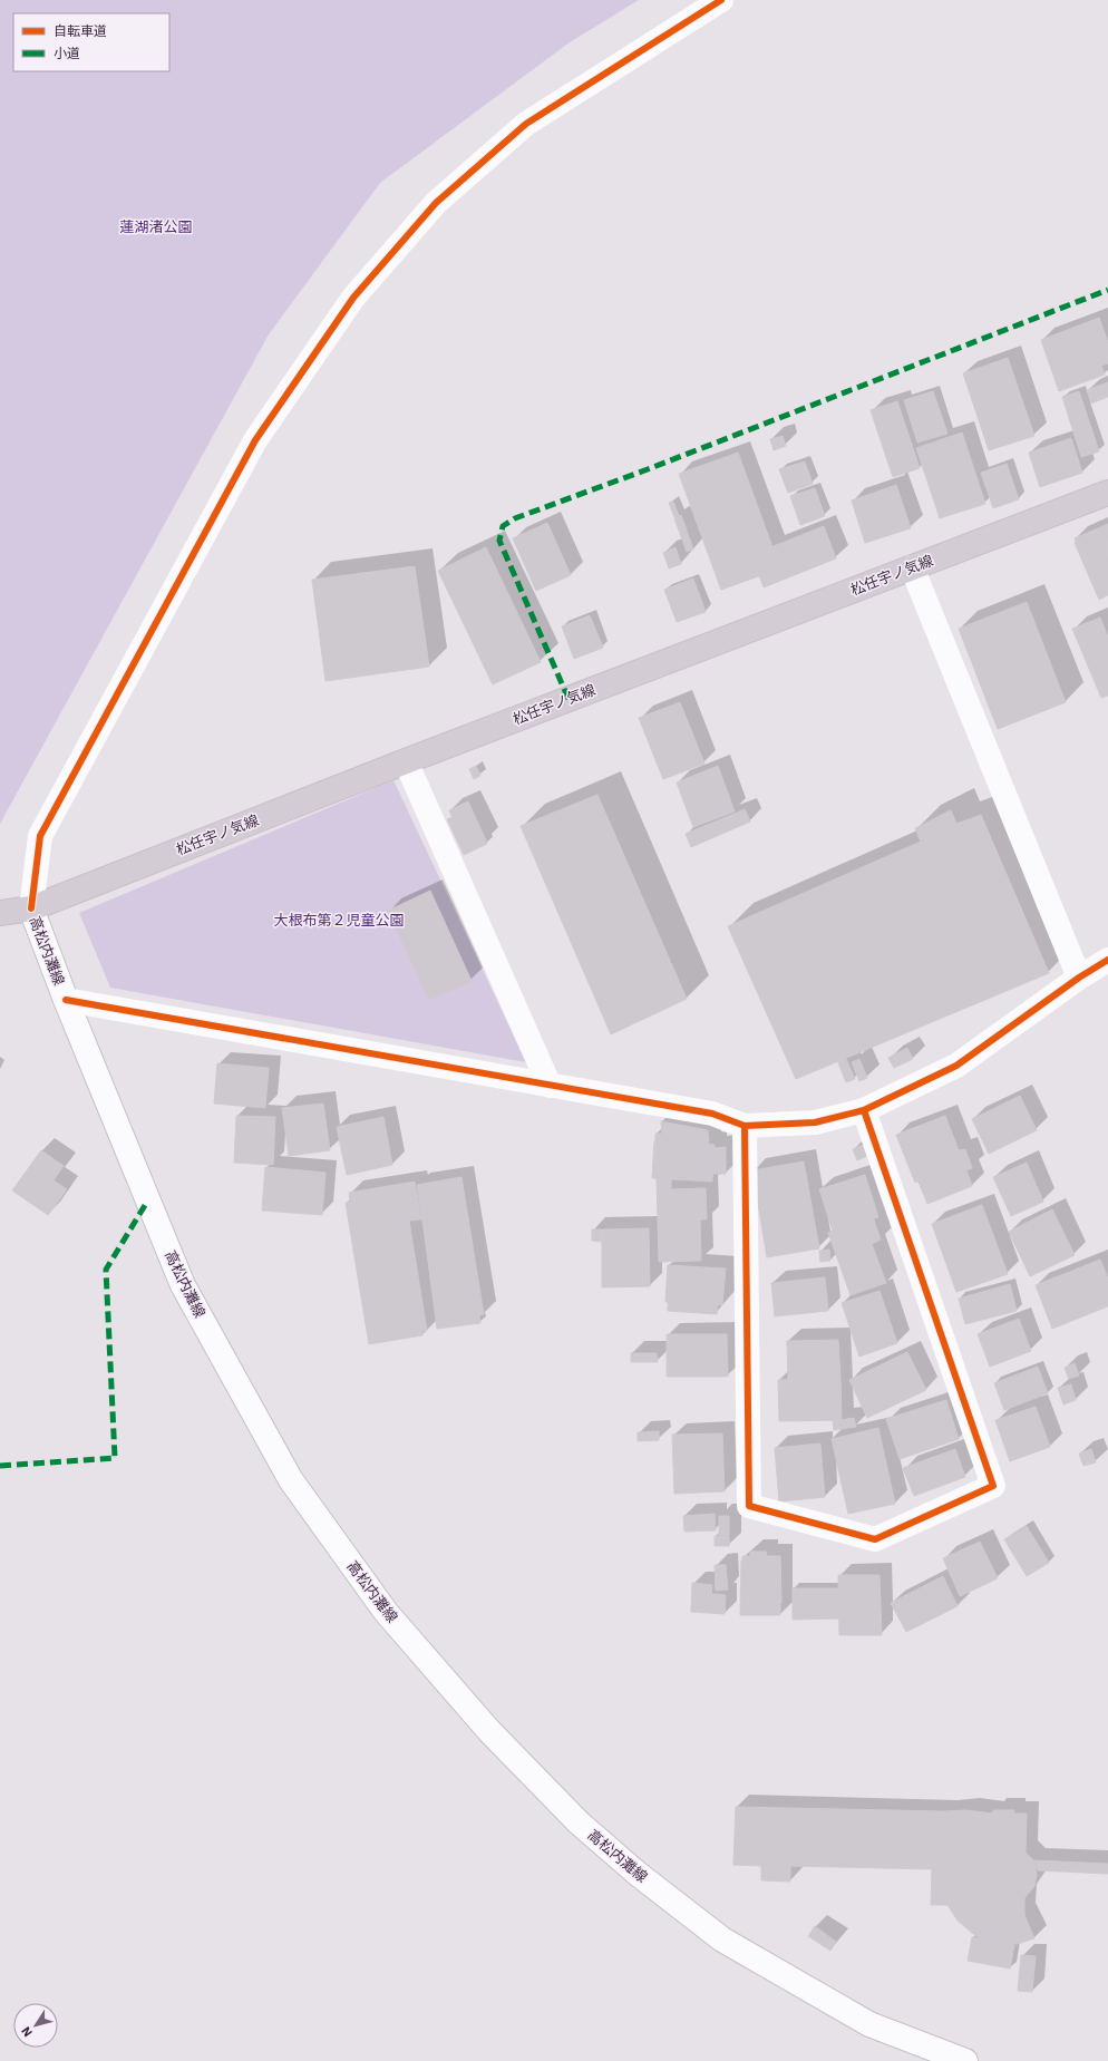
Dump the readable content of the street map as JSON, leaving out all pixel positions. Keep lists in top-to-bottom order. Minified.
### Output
{"streets":{"main road":["松任宇ノ気線"],"street":["高松内灘線"]},"crossings":[["松任宇ノ気線","高松内灘線"]],"parks":["蓮湖渚公園","大根布第２児童公園"],"legend":["自転車道","小道"],"north":"bottom left"}
